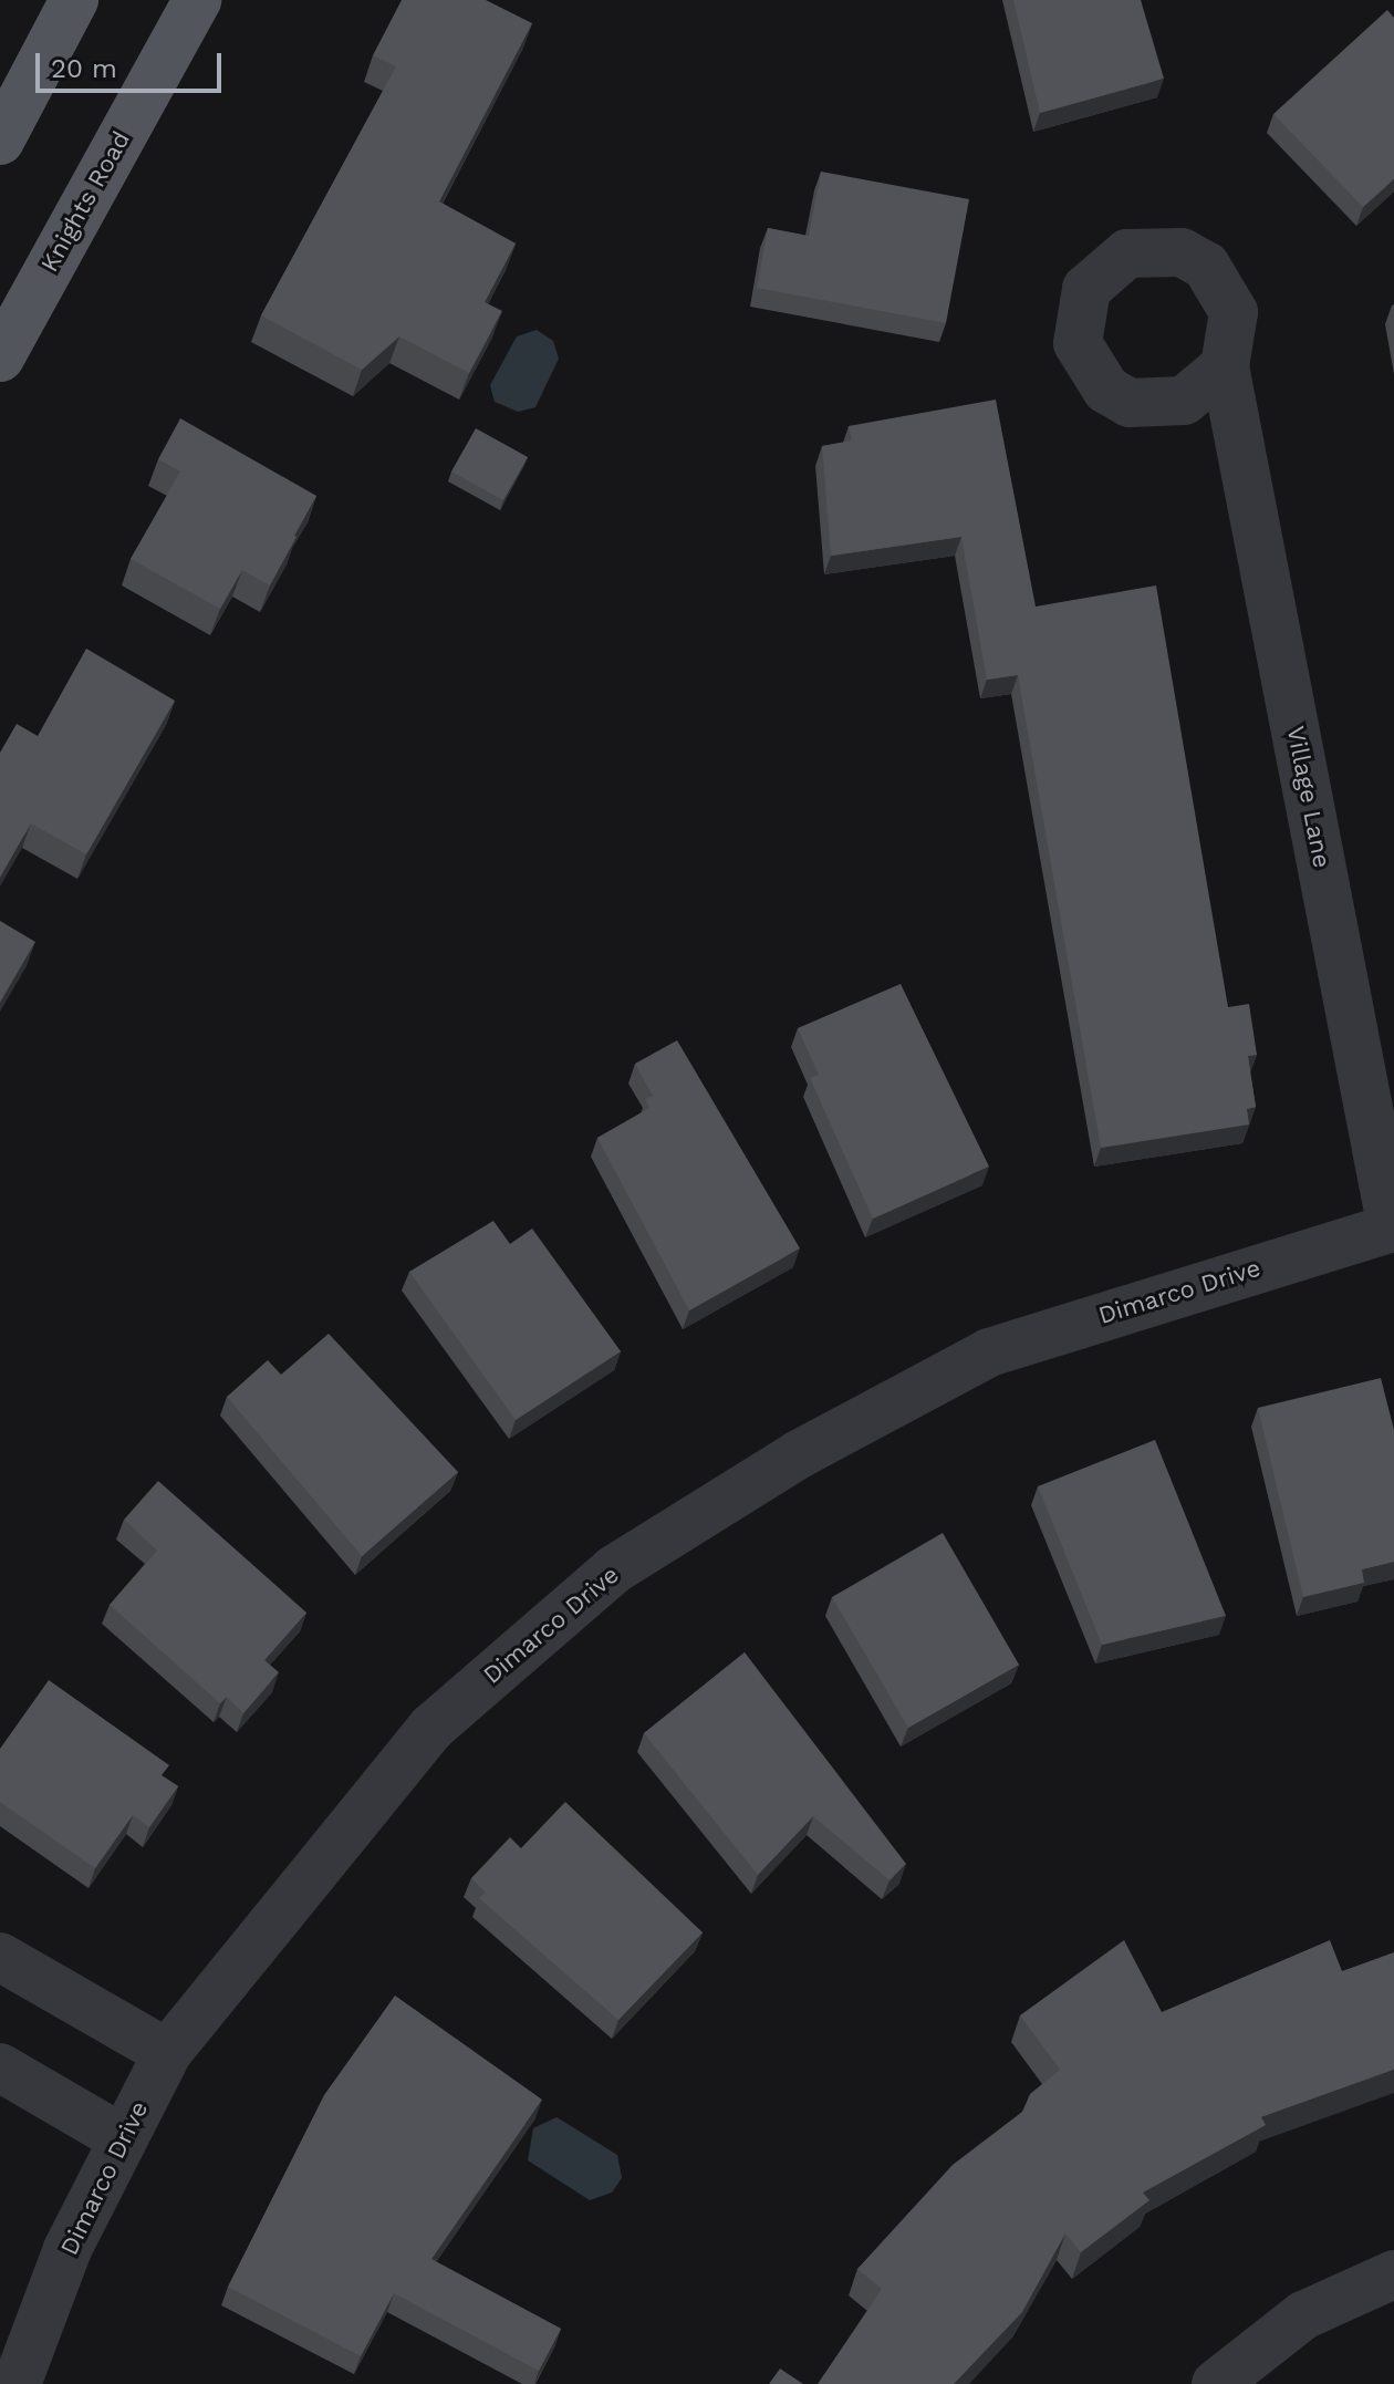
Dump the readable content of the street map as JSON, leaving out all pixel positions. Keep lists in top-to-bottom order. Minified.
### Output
{"streets":{"main road":["Knights Road"],"street":["Village Lane","Dimarco Drive"]},"crossings":[["Village Lane","Dimarco Drive"]],"scale_bar":"20 m"}
